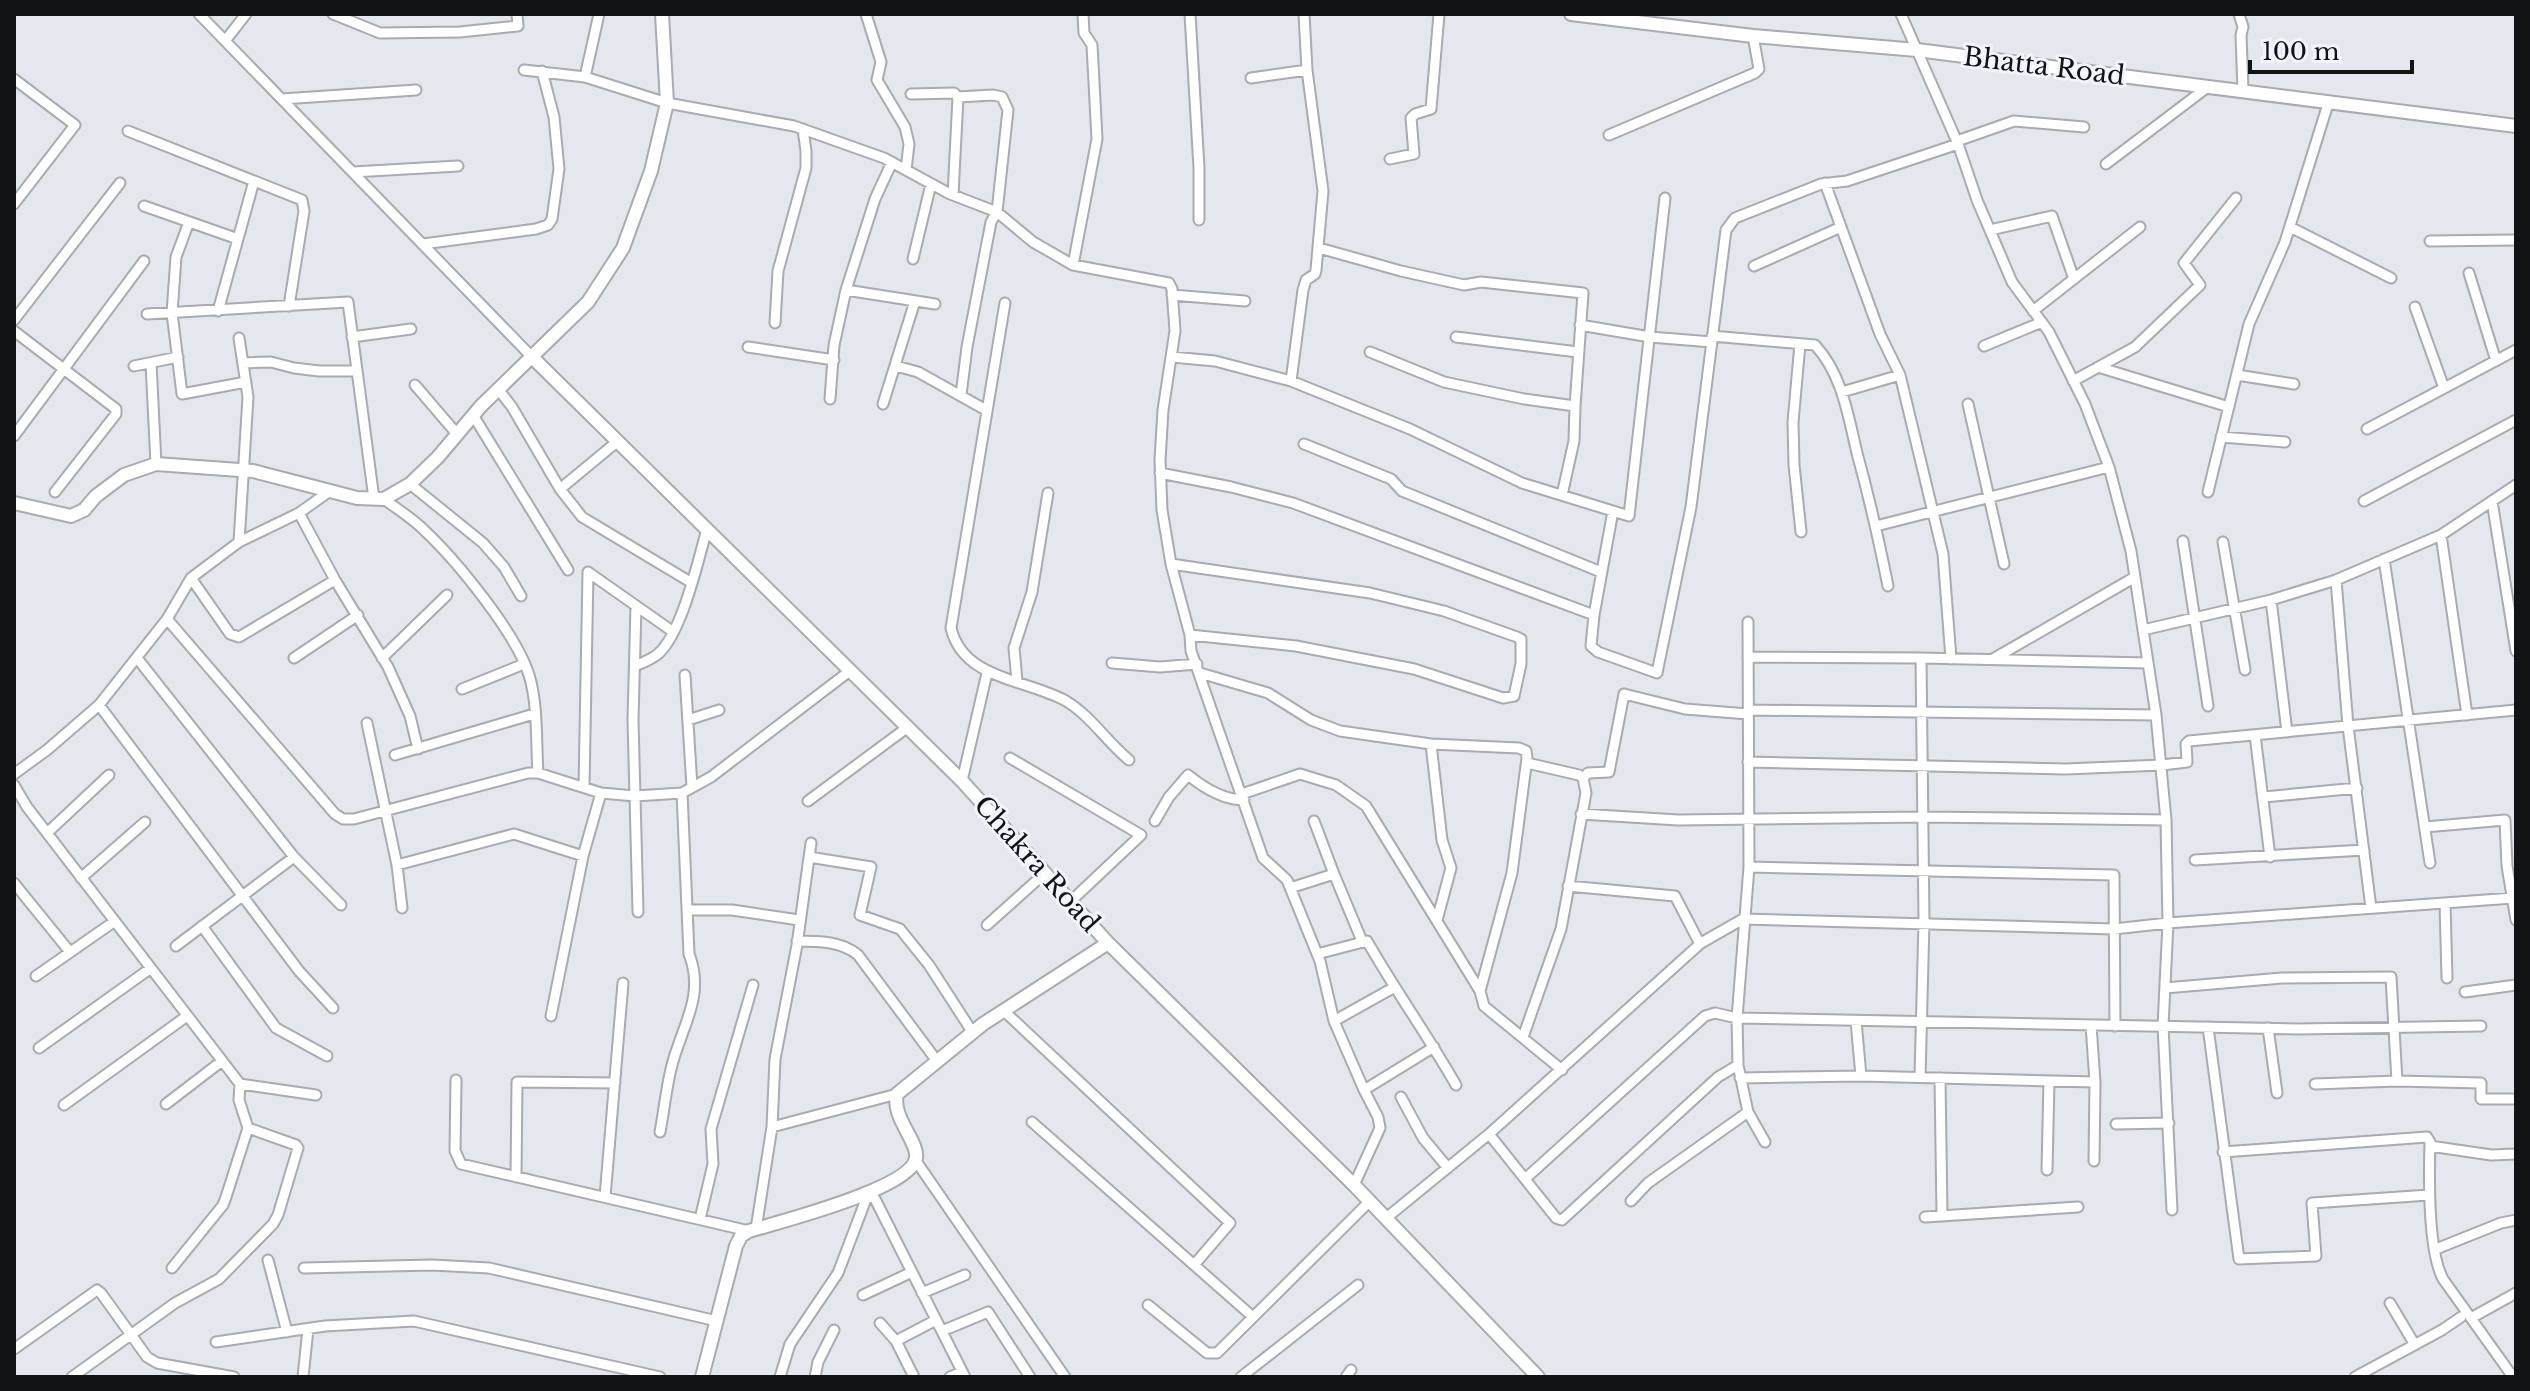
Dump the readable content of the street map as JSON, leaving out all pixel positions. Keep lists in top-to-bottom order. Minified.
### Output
{"streets":{"main road":["Bhatta Road","Chakra Road"]},"scale_bar":"100 m"}
